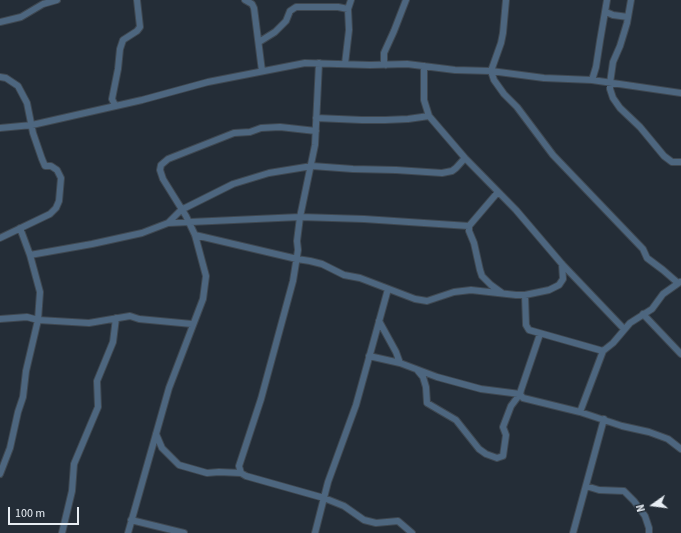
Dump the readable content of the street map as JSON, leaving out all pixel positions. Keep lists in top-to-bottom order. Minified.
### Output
{"scale_bar":"100 m","north":"left"}
